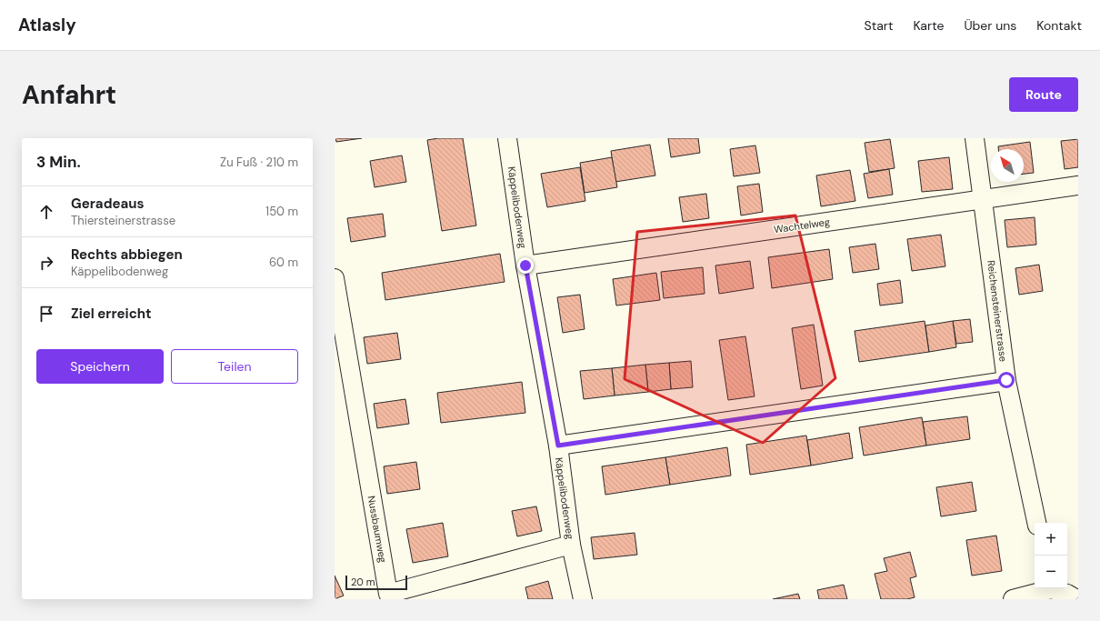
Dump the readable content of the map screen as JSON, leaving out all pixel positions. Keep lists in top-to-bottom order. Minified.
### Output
{"streets":{"street":["Käppelibodenweg","Wachtelweg","Reichensteinerstrasse","Nussbaumweg"]},"crossings":[["Käppelibodenweg","Wachtelweg"],["Käppelibodenweg","Nussbaumweg"],["Wachtelweg","Reichensteinerstrasse"]],"scale_bar":"20 m","north":"top left","page":{"header":"Atlasly","nav":["Start","Karte","Über uns","Kontakt"],"buttons":["Route",["Speichern","Teilen"]],"title":"Anfahrt","heading":["3 Min.","Zu Fuß · 210 m"],"list":[["Geradeaus","Thiersteinerstrasse","150 m"],["Rechts abbiegen","Käppelibodenweg","60 m"],"Ziel erreicht"],"map_buttons":["+","−"],"scale":"20 m"}}
